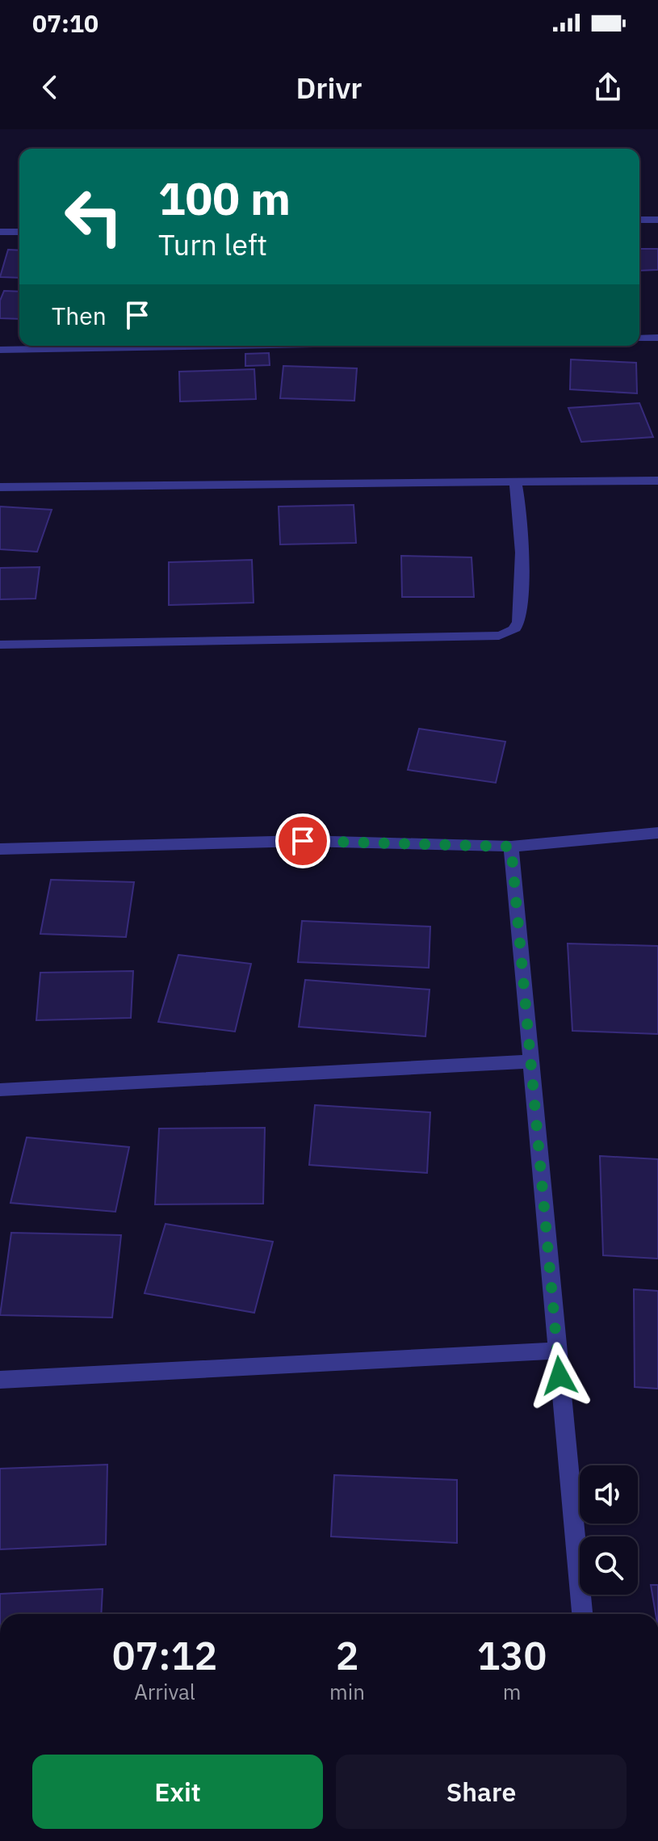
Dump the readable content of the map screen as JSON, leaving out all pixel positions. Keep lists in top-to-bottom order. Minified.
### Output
{"page":{"status":"07:10","header":"Drivr","turn":["100 m","Turn left"],"then":"Then","eta":["07:12","Arrival","2","min","130","m"],"buttons":["Exit","Share"]}}
